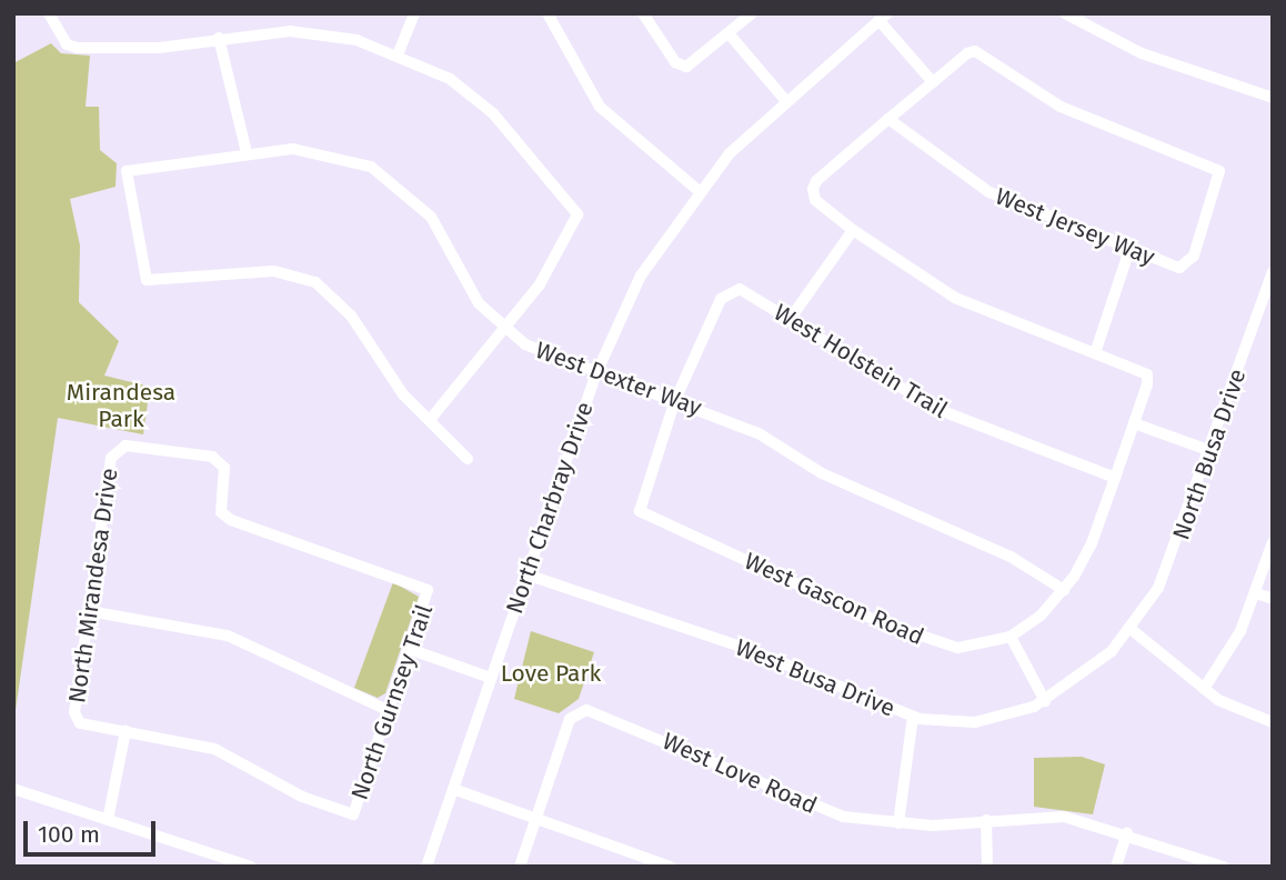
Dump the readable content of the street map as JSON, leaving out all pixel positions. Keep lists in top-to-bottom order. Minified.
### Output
{"streets":{"street":["West Jersey Way","West Holstein Trail","West Dexter Way","North Busa Drive","North Charbray Drive","North Mirandesa Drive","West Gascon Road","West Busa Drive","North Gurnsey Trail","West Love Road"]},"crossings":[["West Holstein Trail","West Dexter Way"],["West Holstein Trail","West Gascon Road"],["West Dexter Way","North Charbray Drive"],["West Dexter Way","West Gascon Road"],["North Busa Drive","West Busa Drive"],["North Charbray Drive","West Busa Drive"],["North Mirandesa Drive","North Gurnsey Trail"]],"parks":["Mirandesa Park","Love Park"],"scale_bar":"100 m"}
